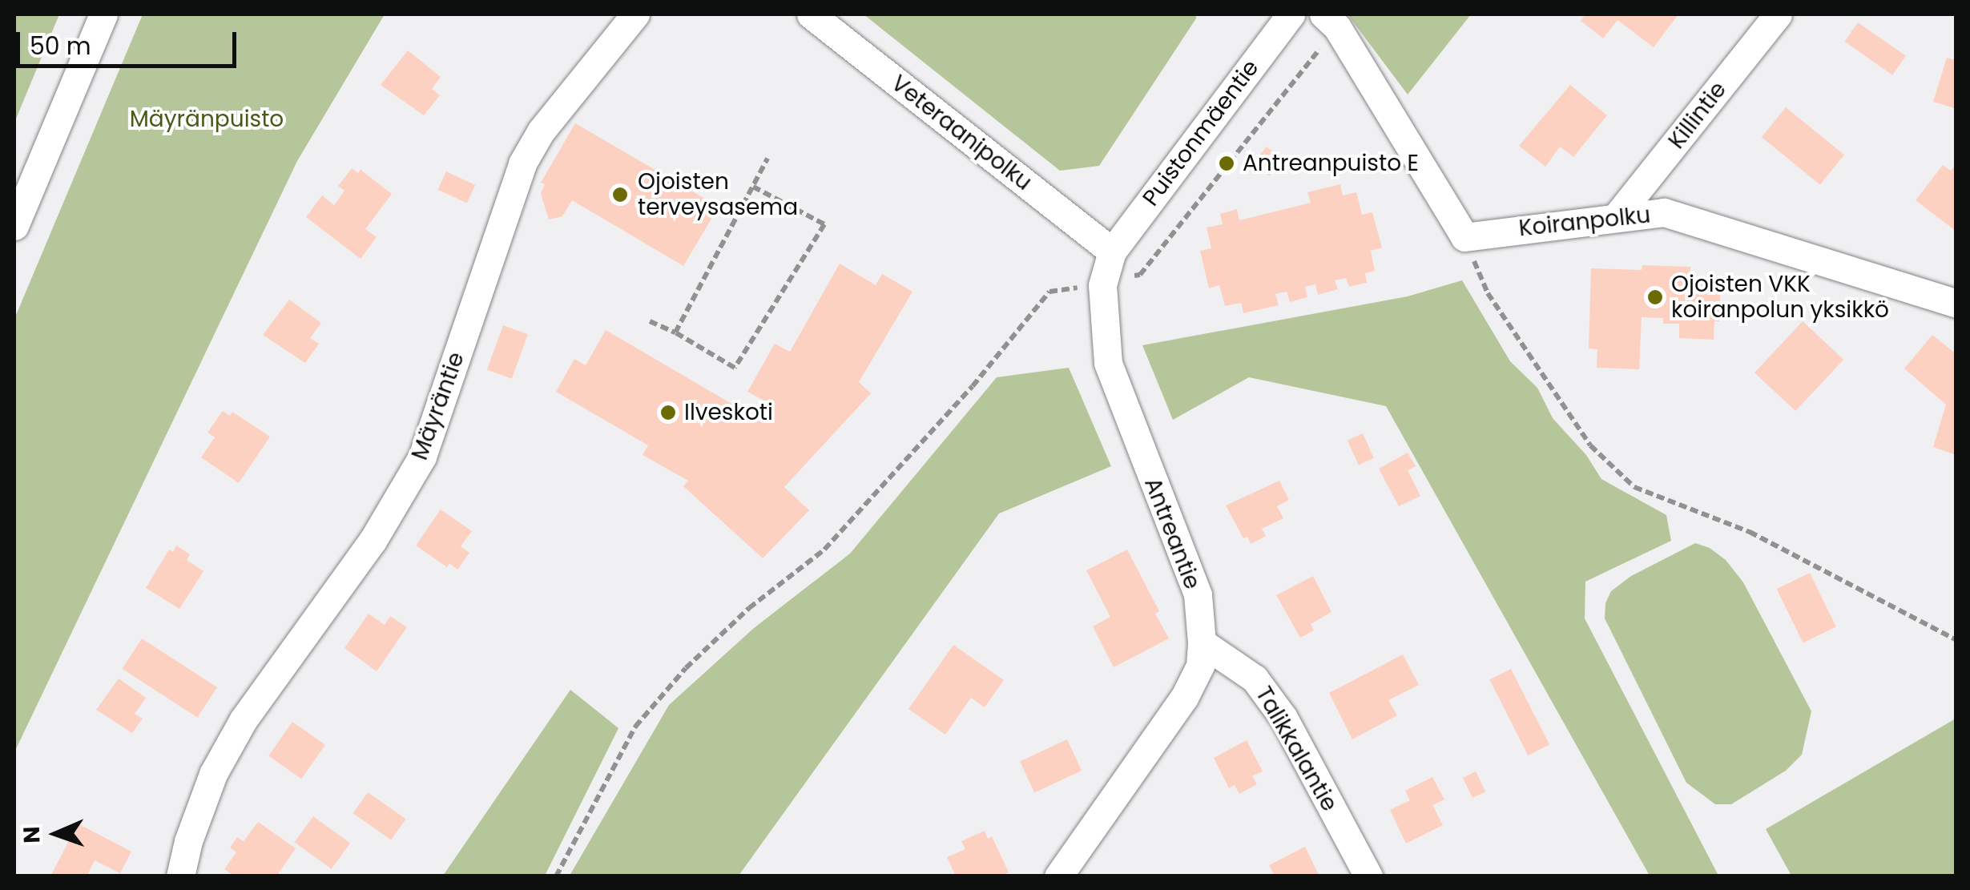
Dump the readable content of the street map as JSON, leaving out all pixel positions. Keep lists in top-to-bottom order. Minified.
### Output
{"streets":{"street":["Killintie","Veteraanipolku","Puistonmäentie","Koiranpolku","Mäyräntie","Antreantie","Talikkalantie"]},"crossings":[["Killintie","Koiranpolku"],["Veteraanipolku","Puistonmäentie"],["Veteraanipolku","Antreantie"],["Puistonmäentie","Antreantie"],["Antreantie","Talikkalantie"]],"parks":["Mäyränpuisto"],"places":["Antreanpuisto E","Ojoisten terveysasema","Ojoisten VKK koiranpolun yksikkö","Ilveskoti"],"scale_bar":"50 m","north":"left"}
